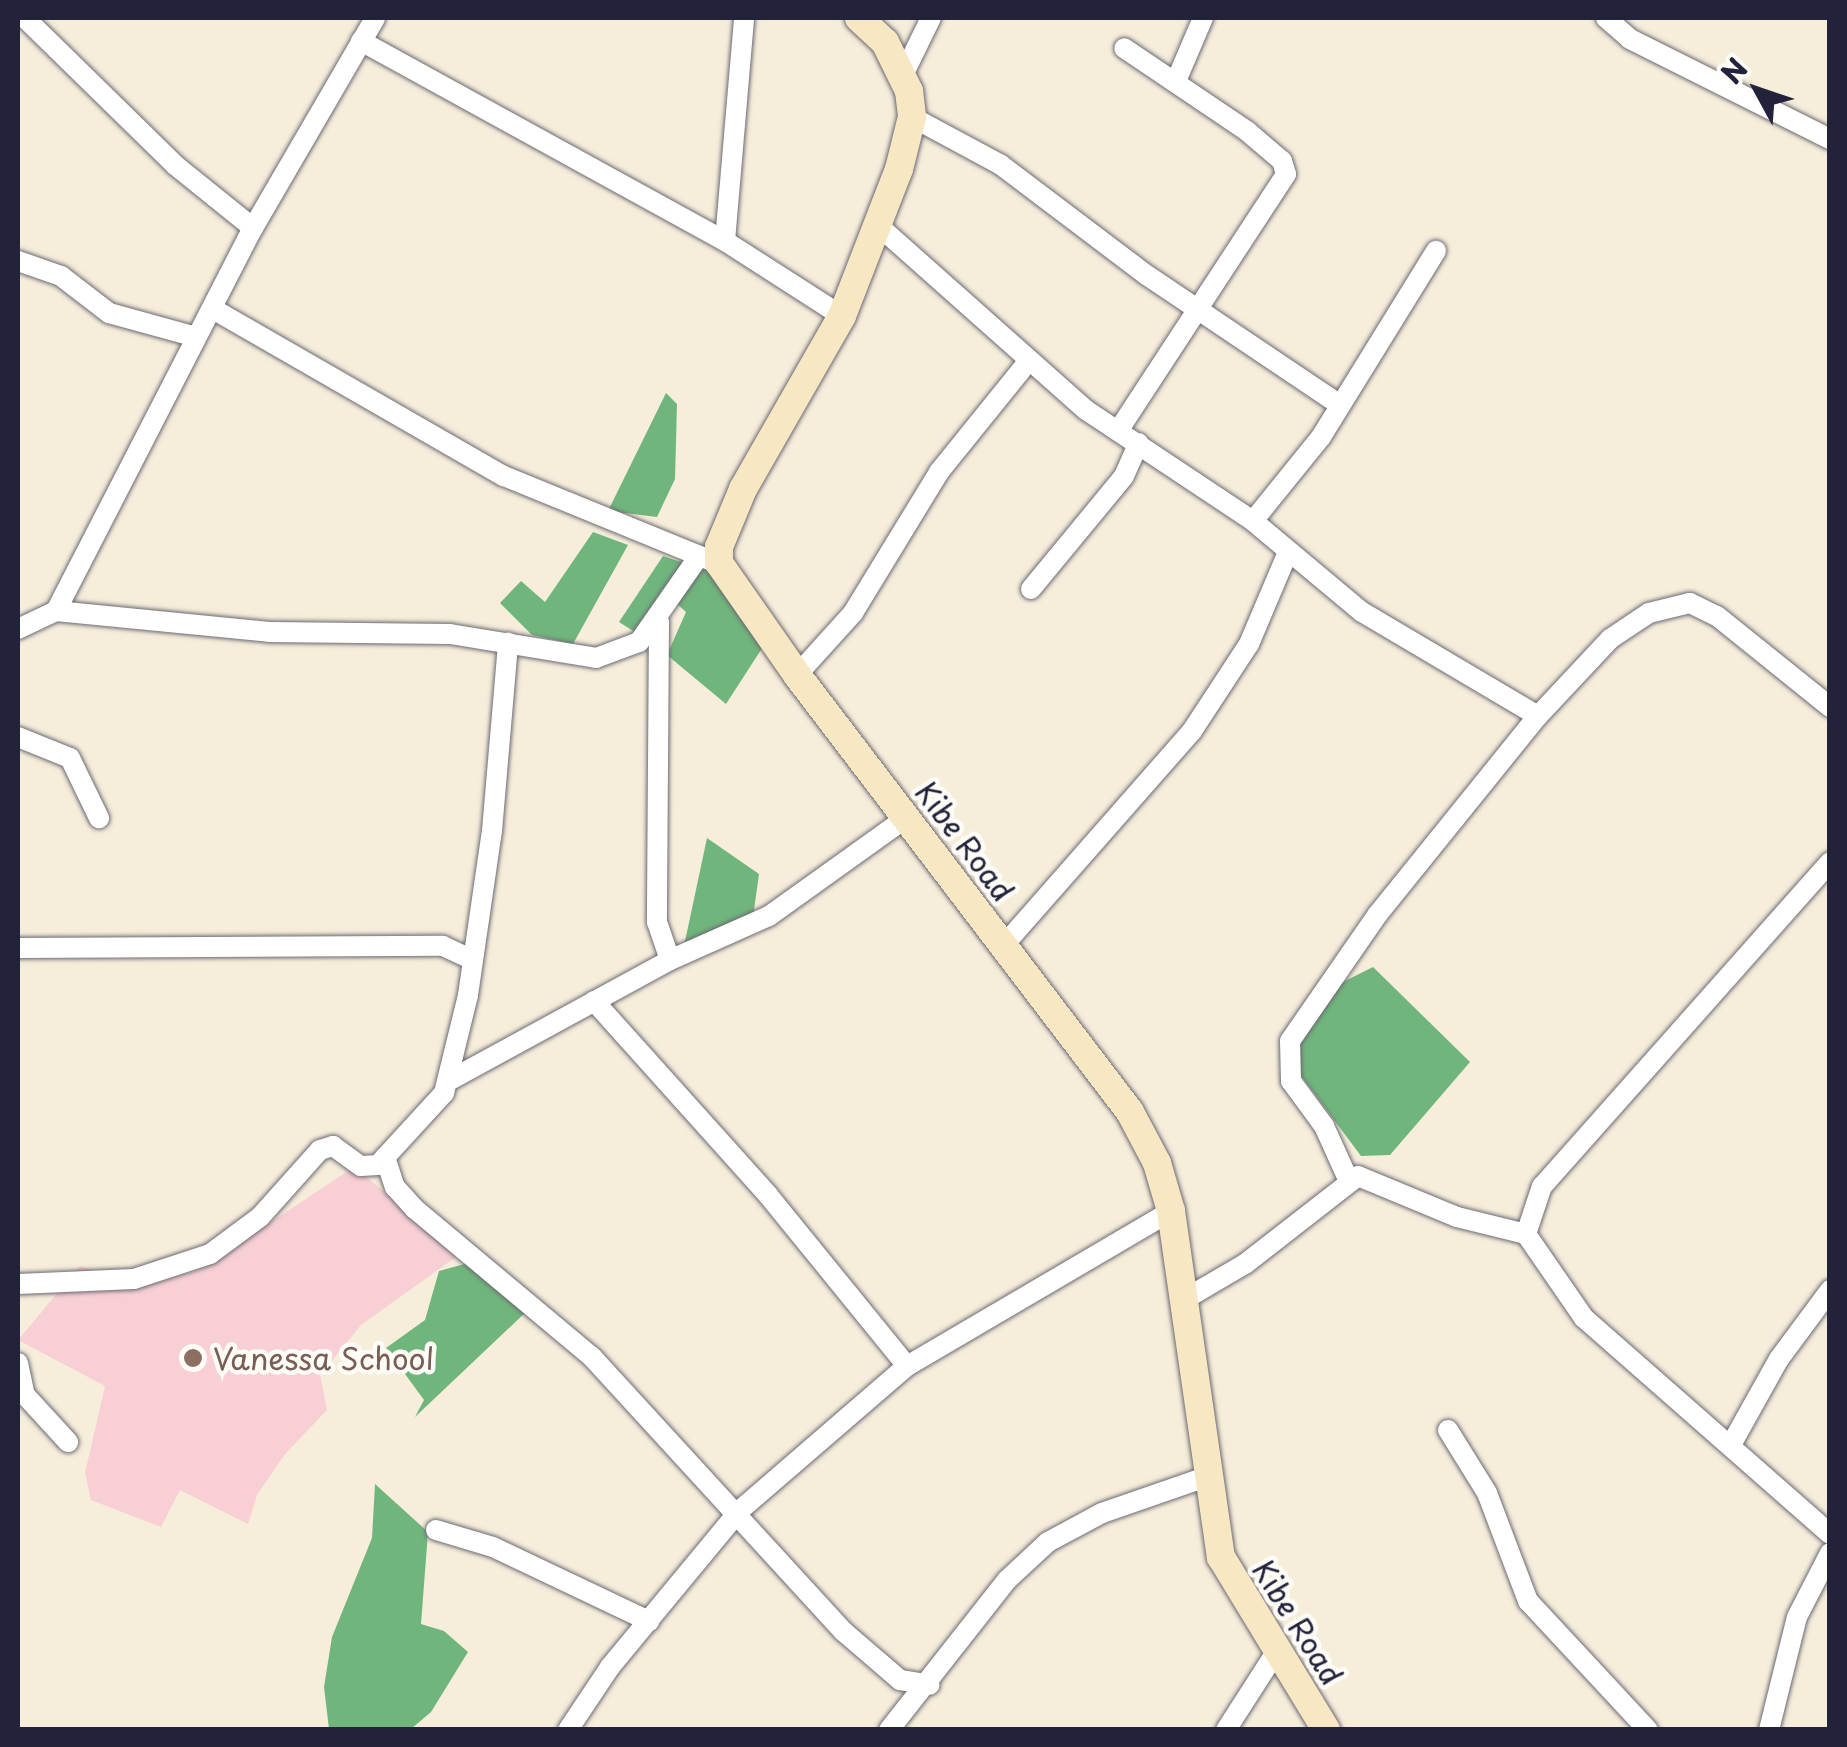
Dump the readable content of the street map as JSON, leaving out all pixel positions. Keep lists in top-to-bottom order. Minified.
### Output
{"streets":{"street":["Kibe Road"]},"places":["Vanessa School"],"north":"top left"}
